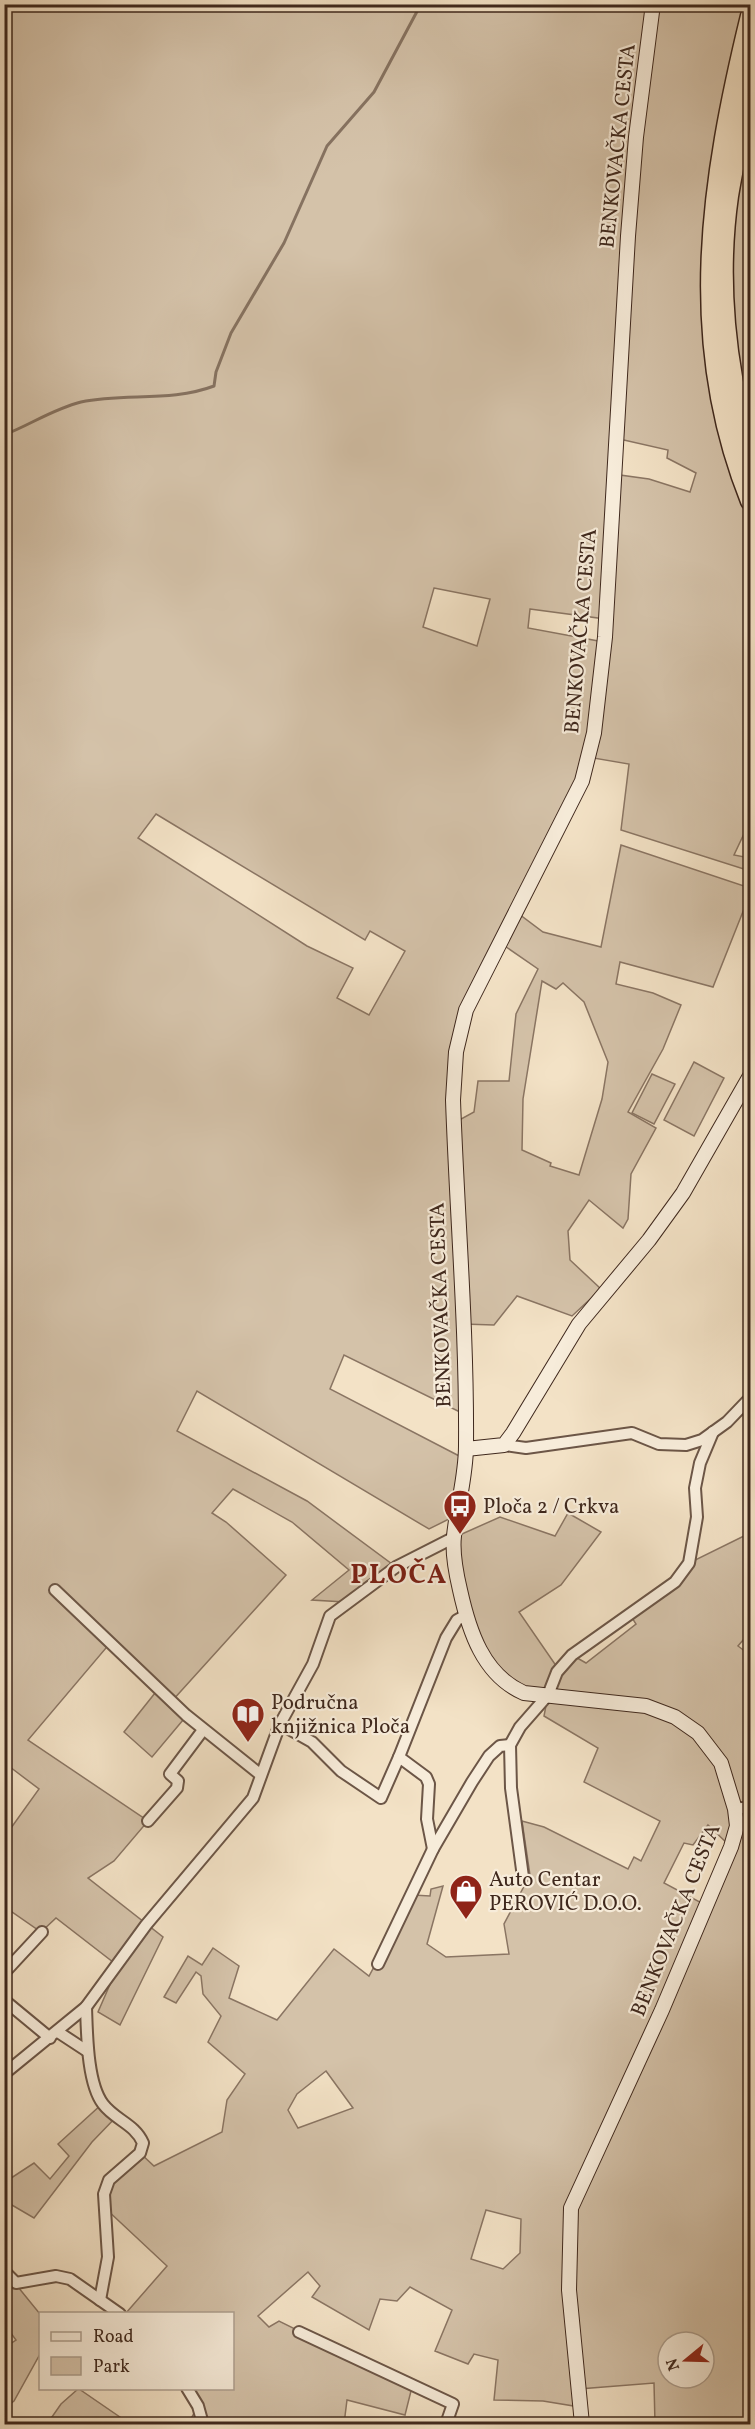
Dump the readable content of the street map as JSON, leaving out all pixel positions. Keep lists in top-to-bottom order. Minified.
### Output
{"streets":{"main road":["BENKOVAČKA CESTA"]},"districts":["PLOČA"],"places":{"bus stop":["Ploča 2 / Crkva"],"library":["Područna knjižnica Ploča"],"shop":["Auto Centar PEROVIĆ D.O.O."]},"legend":["Road","Park"],"north":"left"}
